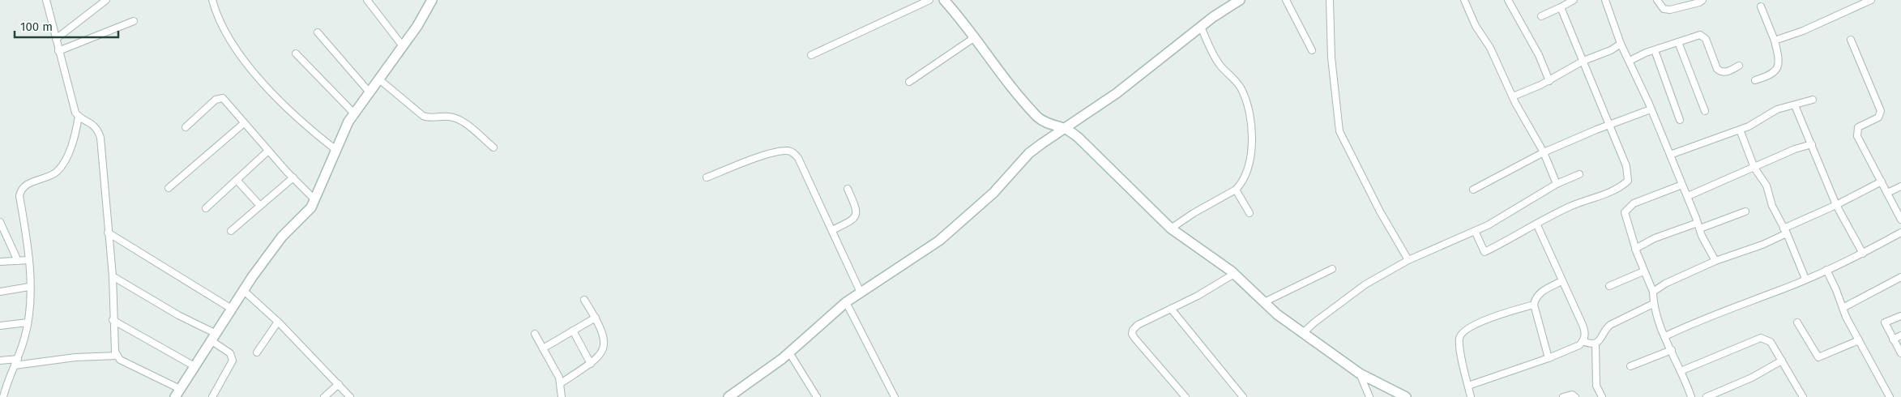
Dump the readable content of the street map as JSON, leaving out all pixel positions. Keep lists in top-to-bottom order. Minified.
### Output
{"scale_bar":"100 m"}
